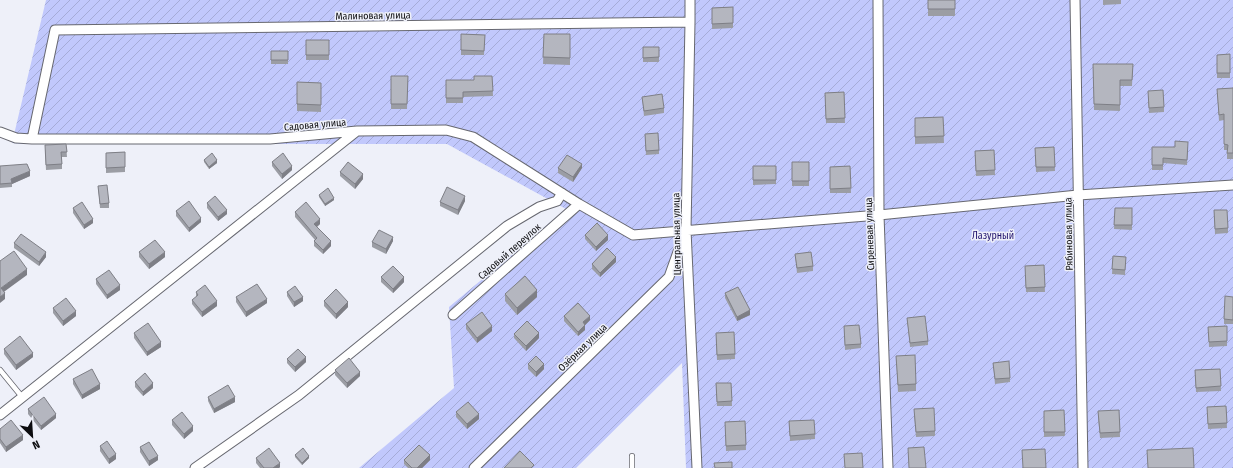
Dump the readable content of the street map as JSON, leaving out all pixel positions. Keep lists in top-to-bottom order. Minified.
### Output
{"streets":{"street":["Малиновая улица","Садовая улица","Центральная улица","Сиреневая улица","Рябиновая улица","Садовый переулок","Озёрная улица"]},"crossings":[["Малиновая улица","Садовая улица"],["Малиновая улица","Центральная улица"],["Садовая улица","Центральная улица"],["Садовая улица","Сиреневая улица"],["Садовая улица","Рябиновая улица"],["Садовая улица","Садовый переулок"],["Садовая улица","Озёрная улица"],["Центральная улица","Озёрная улица"]],"parks":["Лазурный"],"north":"bottom right"}
